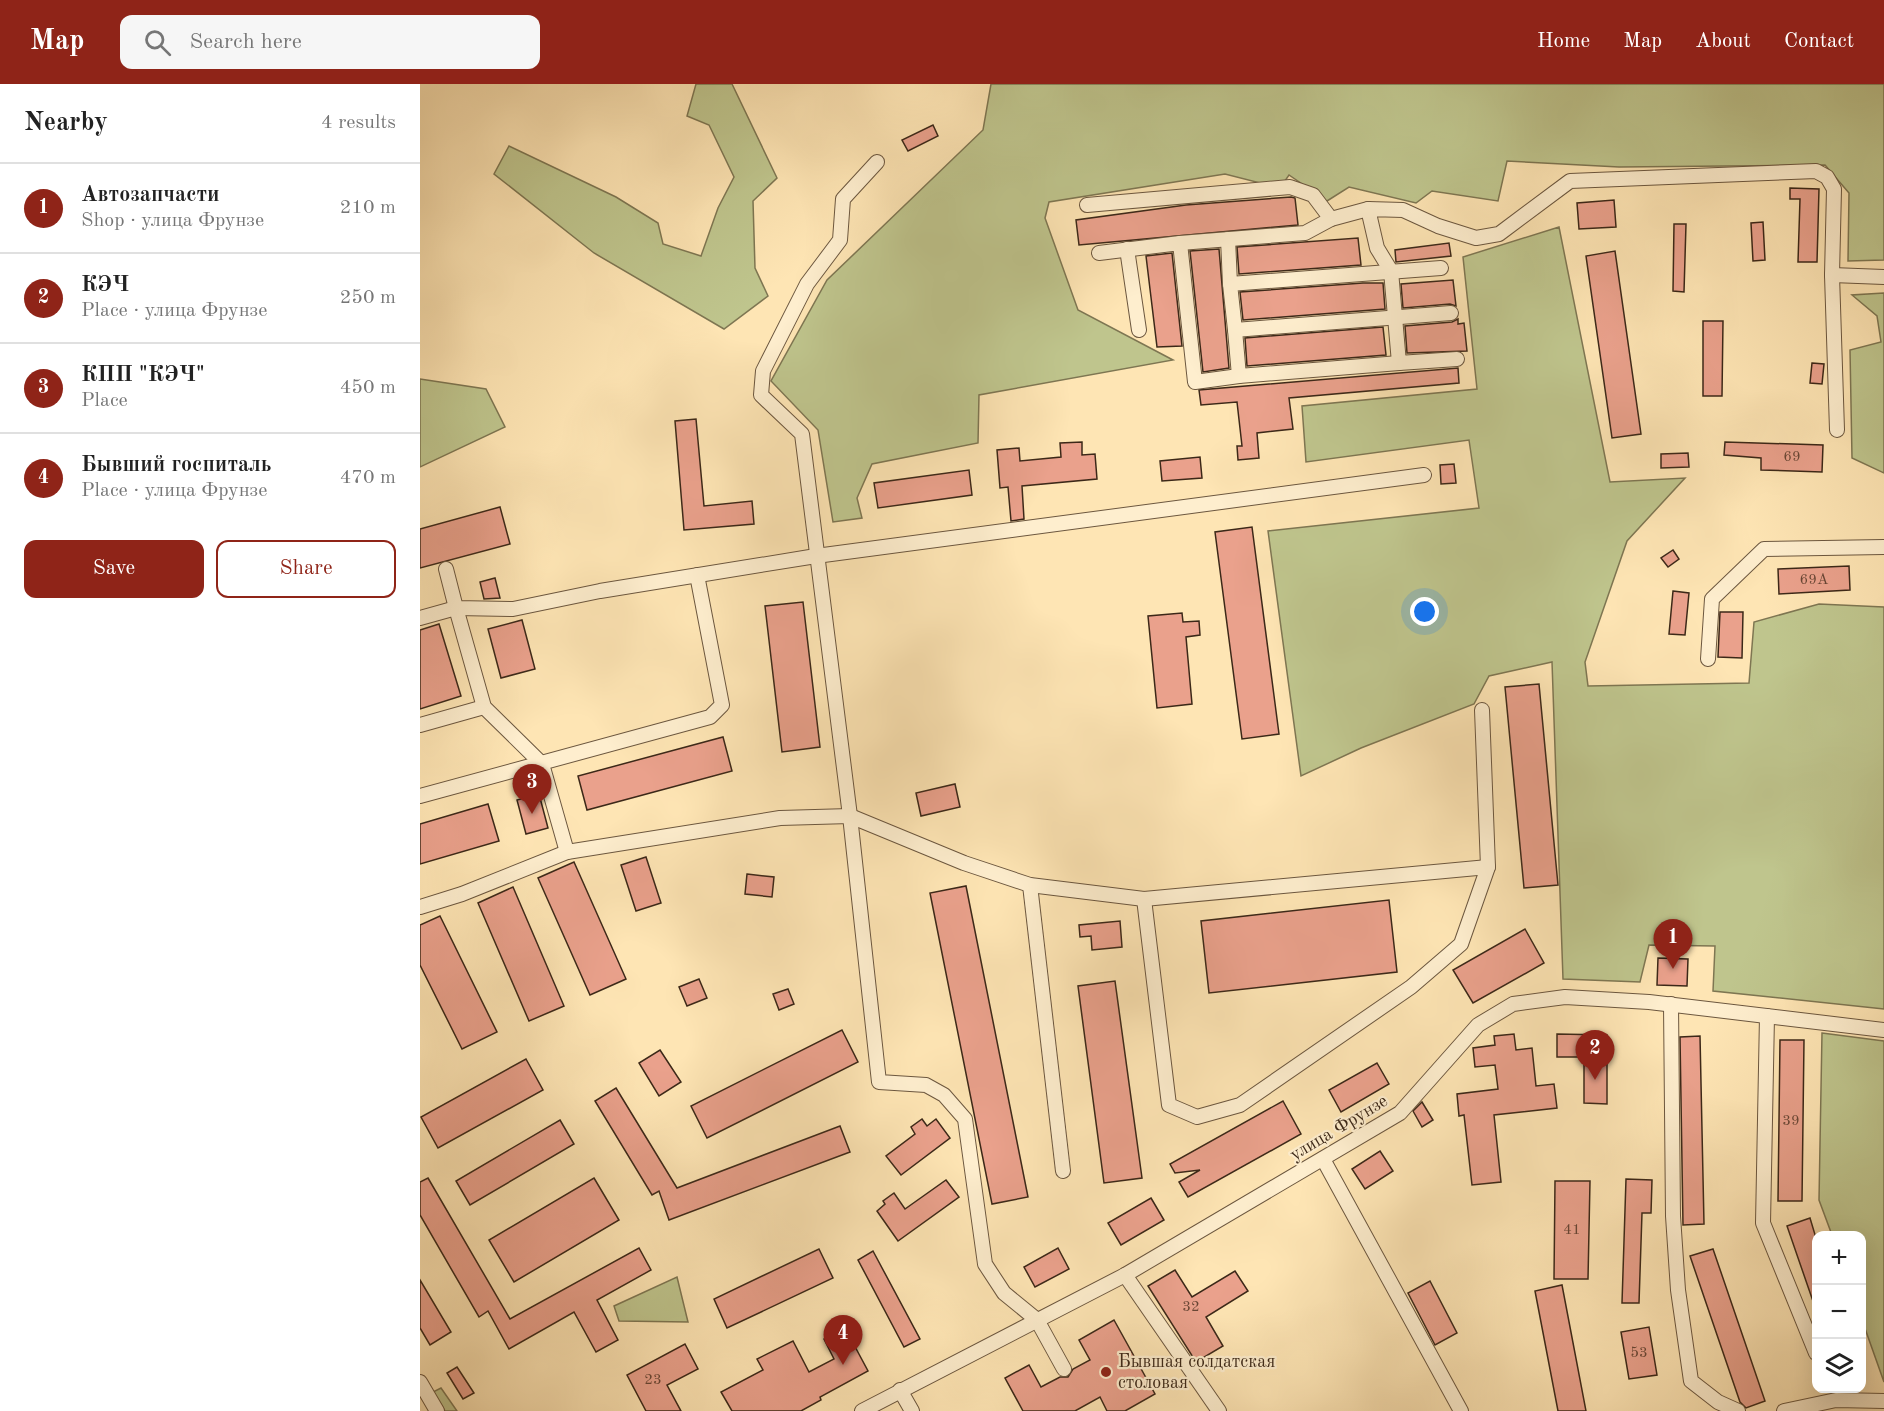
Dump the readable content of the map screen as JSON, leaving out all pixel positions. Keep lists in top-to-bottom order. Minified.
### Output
{"streets":{"street":["улица Фрунзе"]},"places":["Бывшая солдатская столовая"],"house_numbers":["69","69А","39","41","32","53","23"],"page":{"header":"Map","search":"Search here","nav":["Home","Map","About","Contact"],"heading":["Nearby","4 results"],"list":[{"mark":"1","name":"Автозапчасти","note":"Shop · улица Фрунзе","value":"210 m"},{"mark":"2","name":"КЭЧ","note":"Place · улица Фрунзе","value":"250 m"},{"mark":"3","name":"КПП \"КЭЧ\"","note":"Place","value":"450 m"},{"mark":"4","name":"Бывший госпиталь","note":"Place · улица Фрунзе","value":"470 m"}],"buttons":["Save","Share"],"pins":["3","1","2","4"],"map_buttons":["+","−"]}}
